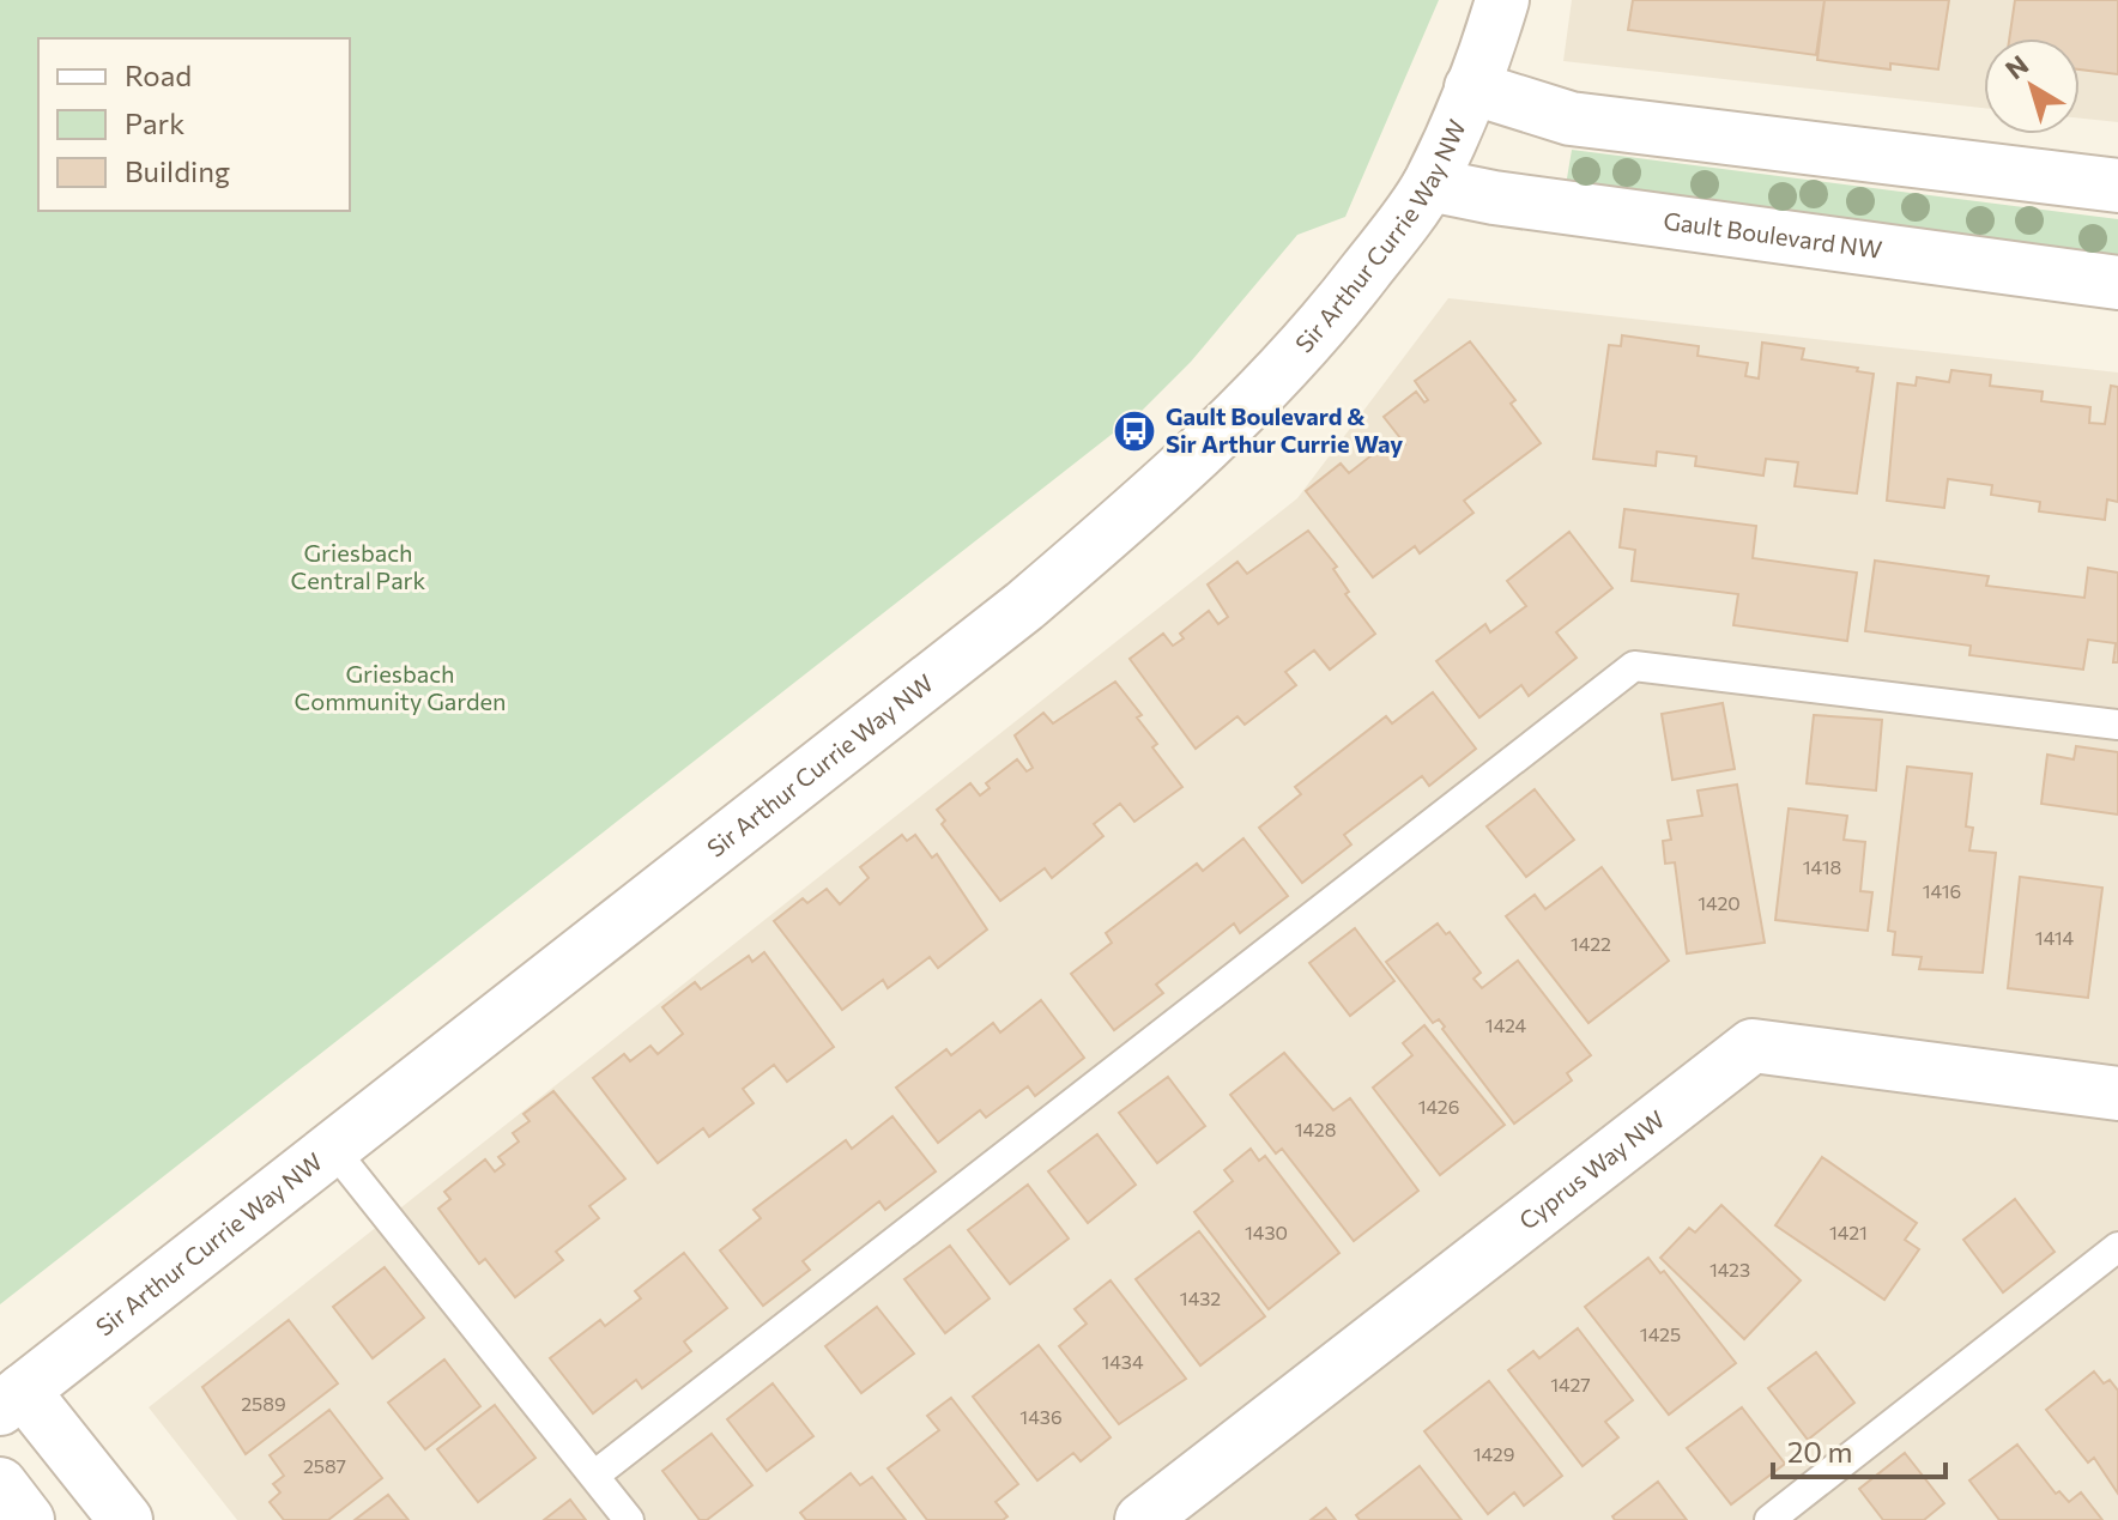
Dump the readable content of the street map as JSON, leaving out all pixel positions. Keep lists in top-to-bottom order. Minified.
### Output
{"streets":{"street":["Sir Arthur Currie Way NW","Gault Boulevard NW","Cyprus Way NW"]},"crossings":[["Sir Arthur Currie Way NW","Gault Boulevard NW"]],"parks":["Griesbach Central Park","Griesbach Community Garden"],"places":{"bus stop":["Gault Boulevard & Sir Arthur Currie Way"]},"house_numbers":["1418","1416","1420","1414","1422","1424","1426","1428","1430","1421","1423","1432","1425","1434","1427","2589","1436","1429","2587"],"legend":["Road","Park","Building"],"scale_bar":"20 m","north":"top left"}
